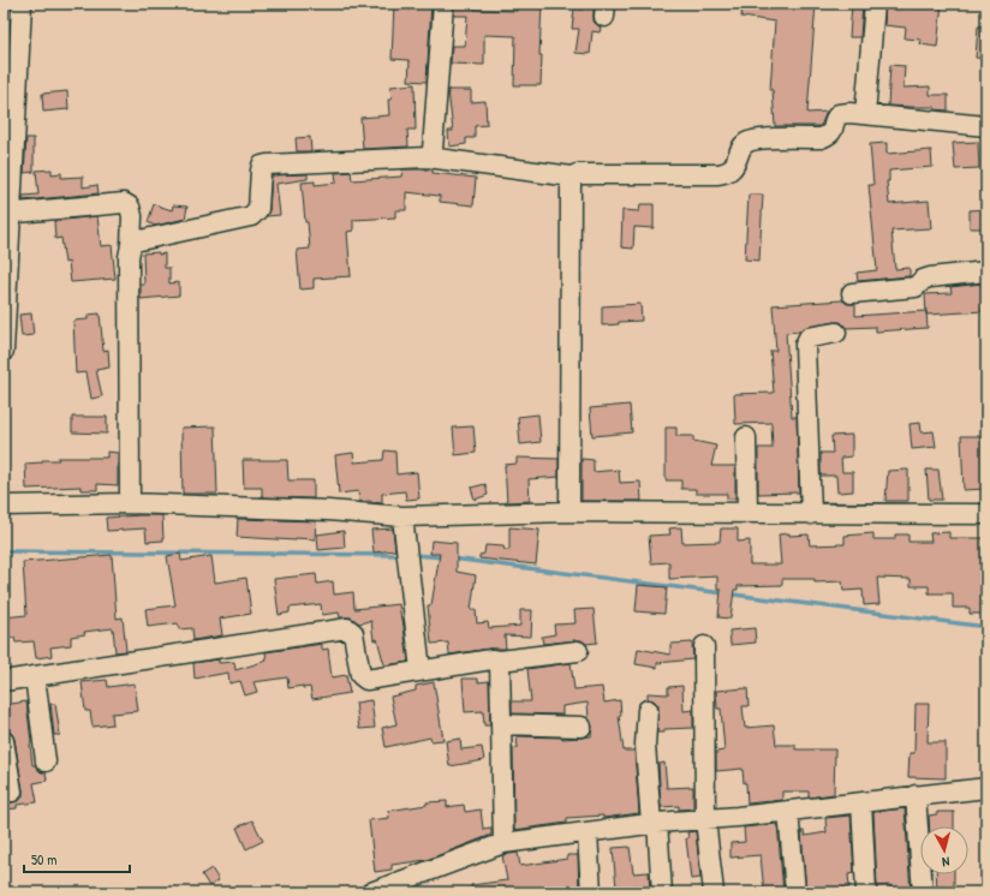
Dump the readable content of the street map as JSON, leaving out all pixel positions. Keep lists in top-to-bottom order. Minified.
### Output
{"scale_bar":"50 m","north":"bottom"}
